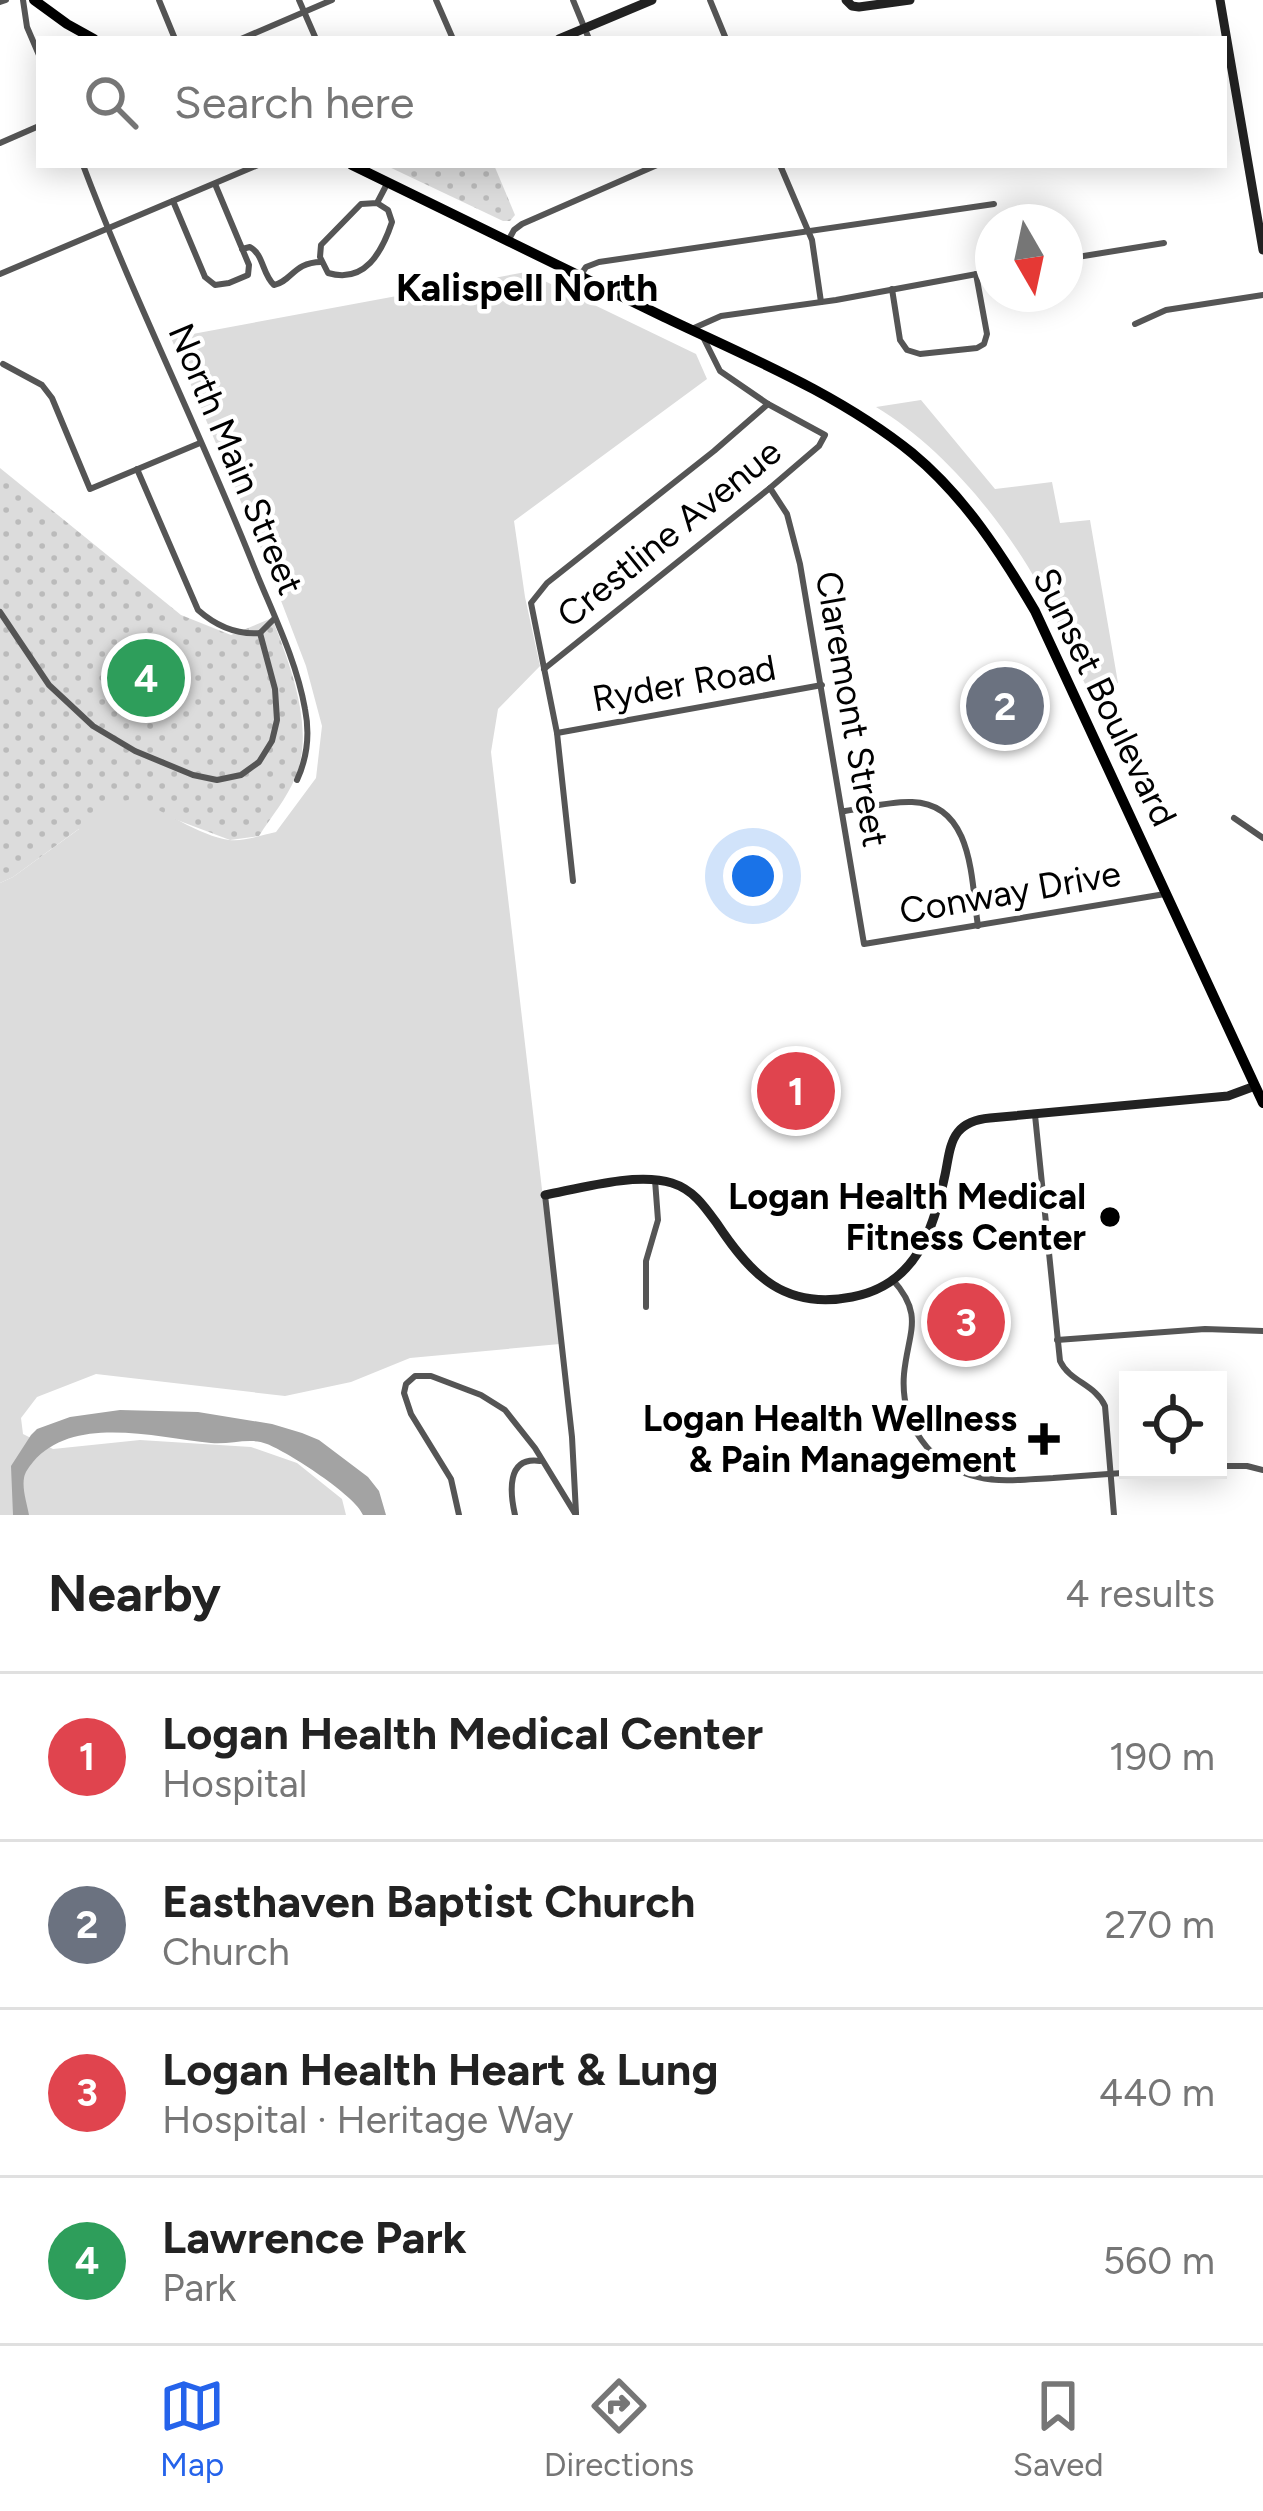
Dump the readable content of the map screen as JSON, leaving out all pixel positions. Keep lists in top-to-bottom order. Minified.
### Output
{"streets":{"main road":["Sunset Boulevard"],"street":["North Main Street","Crestline Avenue","Ryder Road","Claremont Street","Conway Drive"]},"crossings":[["Crestline Avenue","Claremont Street"],["Ryder Road","Claremont Street"],["Sunset Boulevard","Conway Drive"],["Claremont Street","Conway Drive"]],"districts":["Kalispell North"],"places":{"other":["Logan Health Medical Fitness Center"],"health":["Logan Health Wellness & Pain Management"]},"north":"bottom","page":{"search":"Search here","pins":["4","2","1","3"],"heading":["Nearby","4 results"],"list":[{"mark":"1","name":"Logan Health Medical Center","note":"Hospital","value":"190 m"},{"mark":"2","name":"Easthaven Baptist Church","note":"Church","value":"270 m"},{"mark":"3","name":"Logan Health Heart & Lung","note":"Hospital · Heritage Way","value":"440 m"},{"mark":"4","name":"Lawrence Park","note":"Park","value":"560 m"}],"nav":["Map","Directions","Saved"]}}
